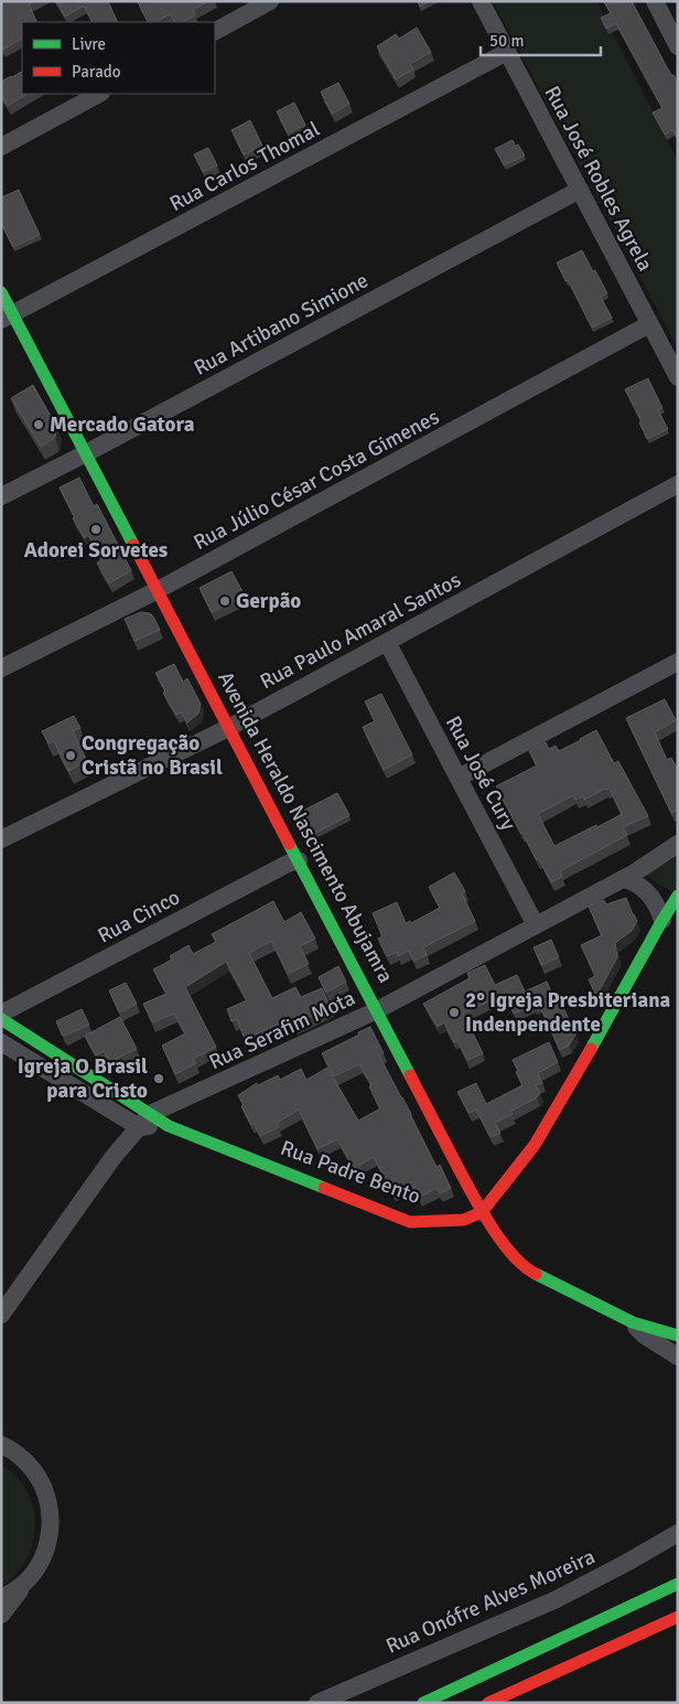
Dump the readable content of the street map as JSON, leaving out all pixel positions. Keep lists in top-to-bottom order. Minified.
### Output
{"streets":{"street":["Rua Carlos Thomal","Rua José Robles Agrela","Rua Artibano Simione","Rua Júlio César Costa Gimenes","Rua Paulo Amaral Santos","Rua José Cury","Avenida Heraldo Nascimento Abujamra","Rua Cinco","Rua Serafim Mota","Rua Padre Bento","Rua Onófre Alves Moreira"]},"crossings":[["Rua Carlos Thomal","Rua José Robles Agrela"],["Rua Carlos Thomal","Avenida Heraldo Nascimento Abujamra"],["Rua José Robles Agrela","Rua Artibano Simione"],["Rua José Robles Agrela","Rua Júlio César Costa Gimenes"],["Rua Artibano Simione","Avenida Heraldo Nascimento Abujamra"],["Rua Júlio César Costa Gimenes","Avenida Heraldo Nascimento Abujamra"],["Rua Paulo Amaral Santos","Rua José Cury"],["Rua Paulo Amaral Santos","Avenida Heraldo Nascimento Abujamra"],["Rua José Cury","Rua Serafim Mota"],["Avenida Heraldo Nascimento Abujamra","Rua Cinco"],["Avenida Heraldo Nascimento Abujamra","Rua Serafim Mota"],["Avenida Heraldo Nascimento Abujamra","Rua Padre Bento"],["Rua Serafim Mota","Rua Padre Bento"]],"places":["Mercado Gatora","Adorei Sorvetes","Gerpão","Congregação Cristã no Brasil","2° Igreja Presbiteriana Indenpendente","Igreja O Brasil para Cristo"],"legend":["Livre","Parado"],"scale_bar":"50 m"}
